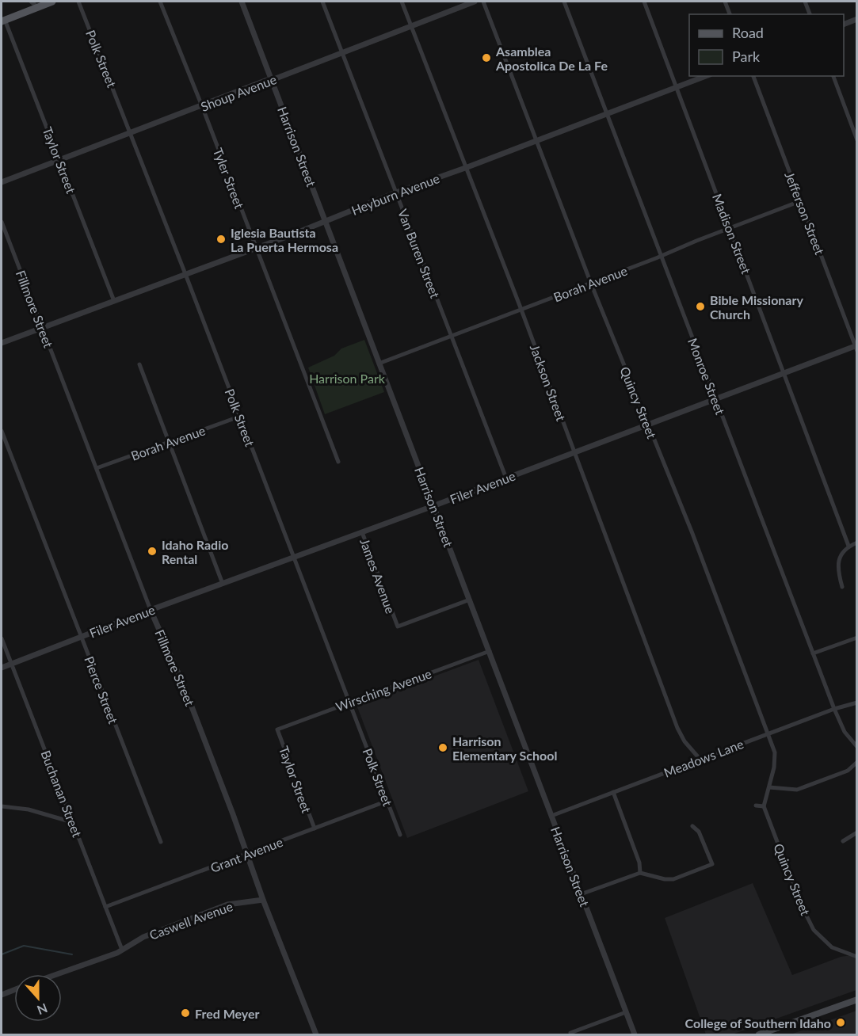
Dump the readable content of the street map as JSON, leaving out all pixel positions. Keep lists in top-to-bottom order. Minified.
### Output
{"streets":{"street":["Polk Street","Shoup Avenue","Harrison Street","Taylor Street","Tyler Street","Heyburn Avenue","Jefferson Street","Madison Street","Van Buren Street","Borah Avenue","Fillmore Street","Monroe Street","Jackson Street","Quincy Street","Filer Avenue","James Avenue","Pierce Street","Wirsching Avenue","Meadows Lane","Buchanan Street","Grant Avenue","Caswell Avenue"]},"crossings":[["Polk Street","Shoup Avenue"],["Polk Street","Heyburn Avenue"],["Polk Street","Borah Avenue"],["Polk Street","Filer Avenue"],["Polk Street","Wirsching Avenue"],["Polk Street","Grant Avenue"],["Shoup Avenue","Harrison Street"],["Shoup Avenue","Taylor Street"],["Shoup Avenue","Tyler Street"],["Shoup Avenue","Van Buren Street"],["Shoup Avenue","Jackson Street"],["Harrison Street","Heyburn Avenue"],["Harrison Street","Borah Avenue"],["Harrison Street","Filer Avenue"],["Harrison Street","James Avenue"],["Harrison Street","Wirsching Avenue"],["Harrison Street","Meadows Lane"],["Taylor Street","Heyburn Avenue"],["Taylor Street","Wirsching Avenue"],["Taylor Street","Grant Avenue"],["Tyler Street","Heyburn Avenue"],["Heyburn Avenue","Madison Street"],["Heyburn Avenue","Van Buren Street"],["Heyburn Avenue","Fillmore Street"],["Heyburn Avenue","Monroe Street"],["Heyburn Avenue","Jackson Street"],["Heyburn Avenue","Quincy Street"],["Jefferson Street","Borah Avenue"],["Jefferson Street","Filer Avenue"],["Madison Street","Borah Avenue"],["Madison Street","Filer Avenue"],["Van Buren Street","Borah Avenue"],["Van Buren Street","Filer Avenue"],["Borah Avenue","Fillmore Street"],["Borah Avenue","Monroe Street"],["Borah Avenue","Jackson Street"],["Borah Avenue","Quincy Street"],["Fillmore Street","Filer Avenue"],["Fillmore Street","Grant Avenue"],["Fillmore Street","Caswell Avenue"],["Monroe Street","Filer Avenue"],["Monroe Street","Meadows Lane"],["Jackson Street","Filer Avenue"],["Jackson Street","Meadows Lane"],["Quincy Street","Filer Avenue"],["Quincy Street","Meadows Lane"],["Filer Avenue","James Avenue"],["Filer Avenue","Pierce Street"],["Filer Avenue","Buchanan Street"],["Buchanan Street","Grant Avenue"],["Buchanan Street","Caswell Avenue"]],"parks":["Harrison Park"],"places":["Asamblea Apostolica De La Fe","Iglesia Bautista La Puerta Hermosa","Bible Missionary Church","Idaho Radio Rental","Harrison Elementary School","Fred Meyer","College of Southern Idaho"],"legend":["Road","Park"],"north":"bottom"}
